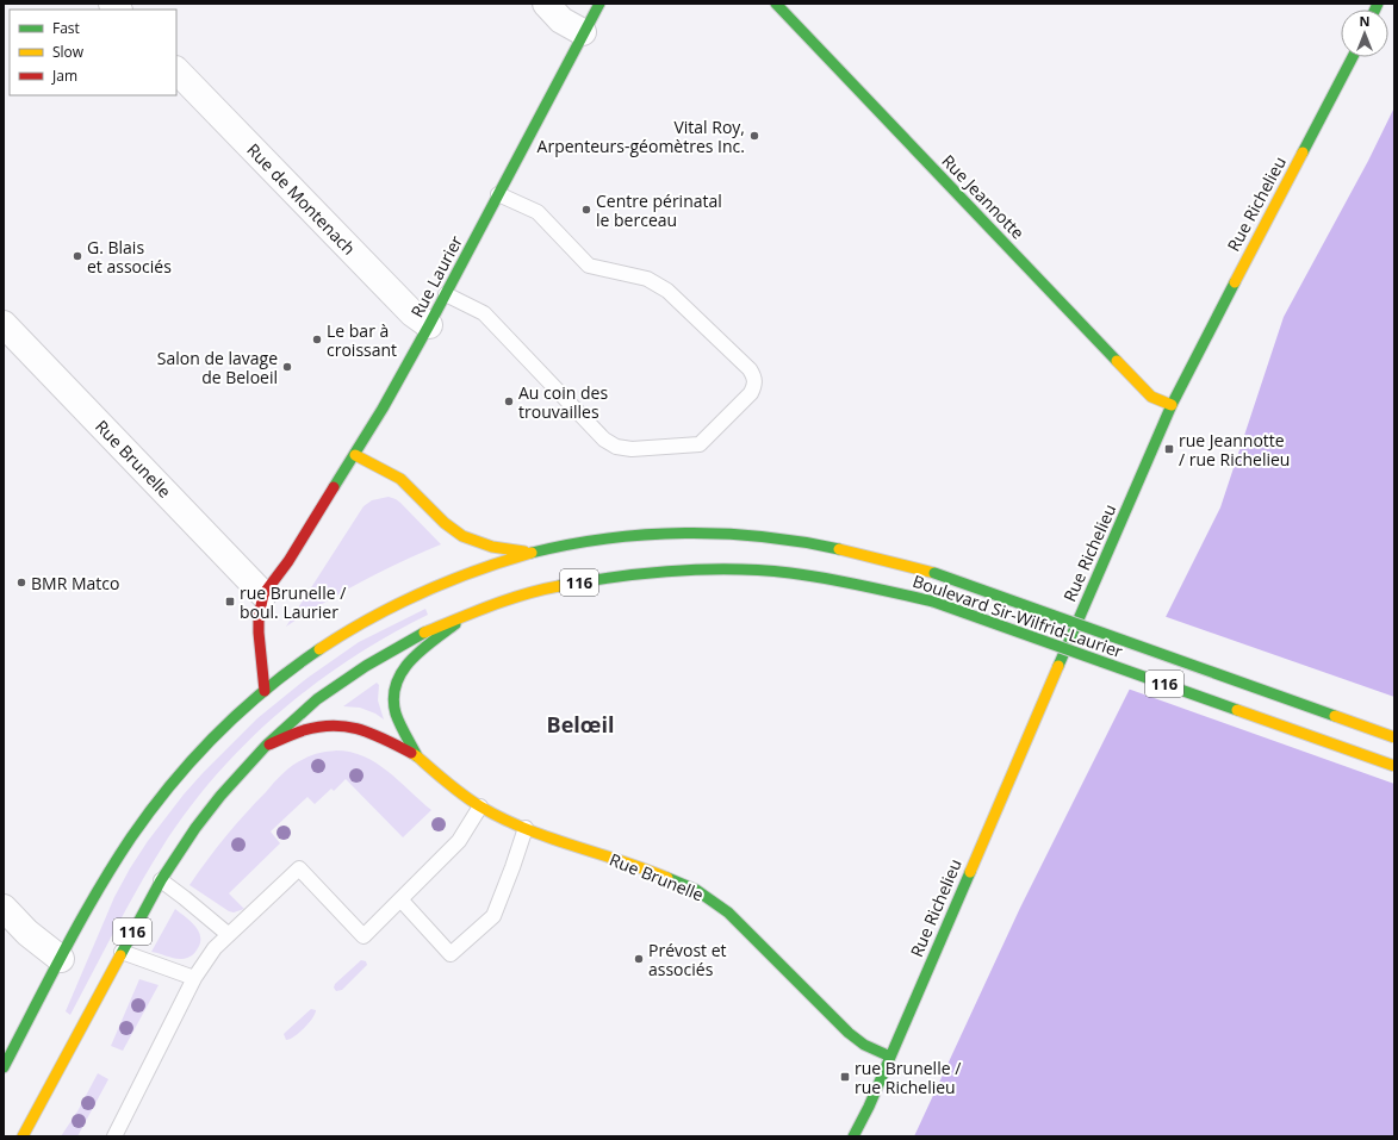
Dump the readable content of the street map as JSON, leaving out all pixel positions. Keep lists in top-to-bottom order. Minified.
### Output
{"streets":{"main road":["Rue Jeannotte","Rue Richelieu","Rue Laurier","Rue Brunelle","116","Boulevard Sir-Wilfrid-Laurier"],"street":["Rue de Montenach"]},"crossings":[["Rue Jeannotte","Rue Richelieu"],["Rue de Montenach","Rue Laurier"],["Rue Richelieu","Rue Brunelle"],["Rue Laurier","Rue Brunelle"],["Rue Laurier","Boulevard Sir-Wilfrid-Laurier"],["Rue Brunelle","Boulevard Sir-Wilfrid-Laurier"]],"districts":["Belœil"],"places":{"other":["Vital Roy, Arpenteurs-géomètres Inc.","Centre périnatal le berceau","G. Blais et associés","Le bar à croissant","Salon de lavage de Beloeil","Au coin des trouvailles","BMR Matco","Prévost et associés"],"transit":["rue Jeannotte / rue Richelieu","rue Brunelle / boul. Laurier","rue Brunelle / rue Richelieu"]},"legend":["Fast","Slow","Jam"],"north":"top"}
